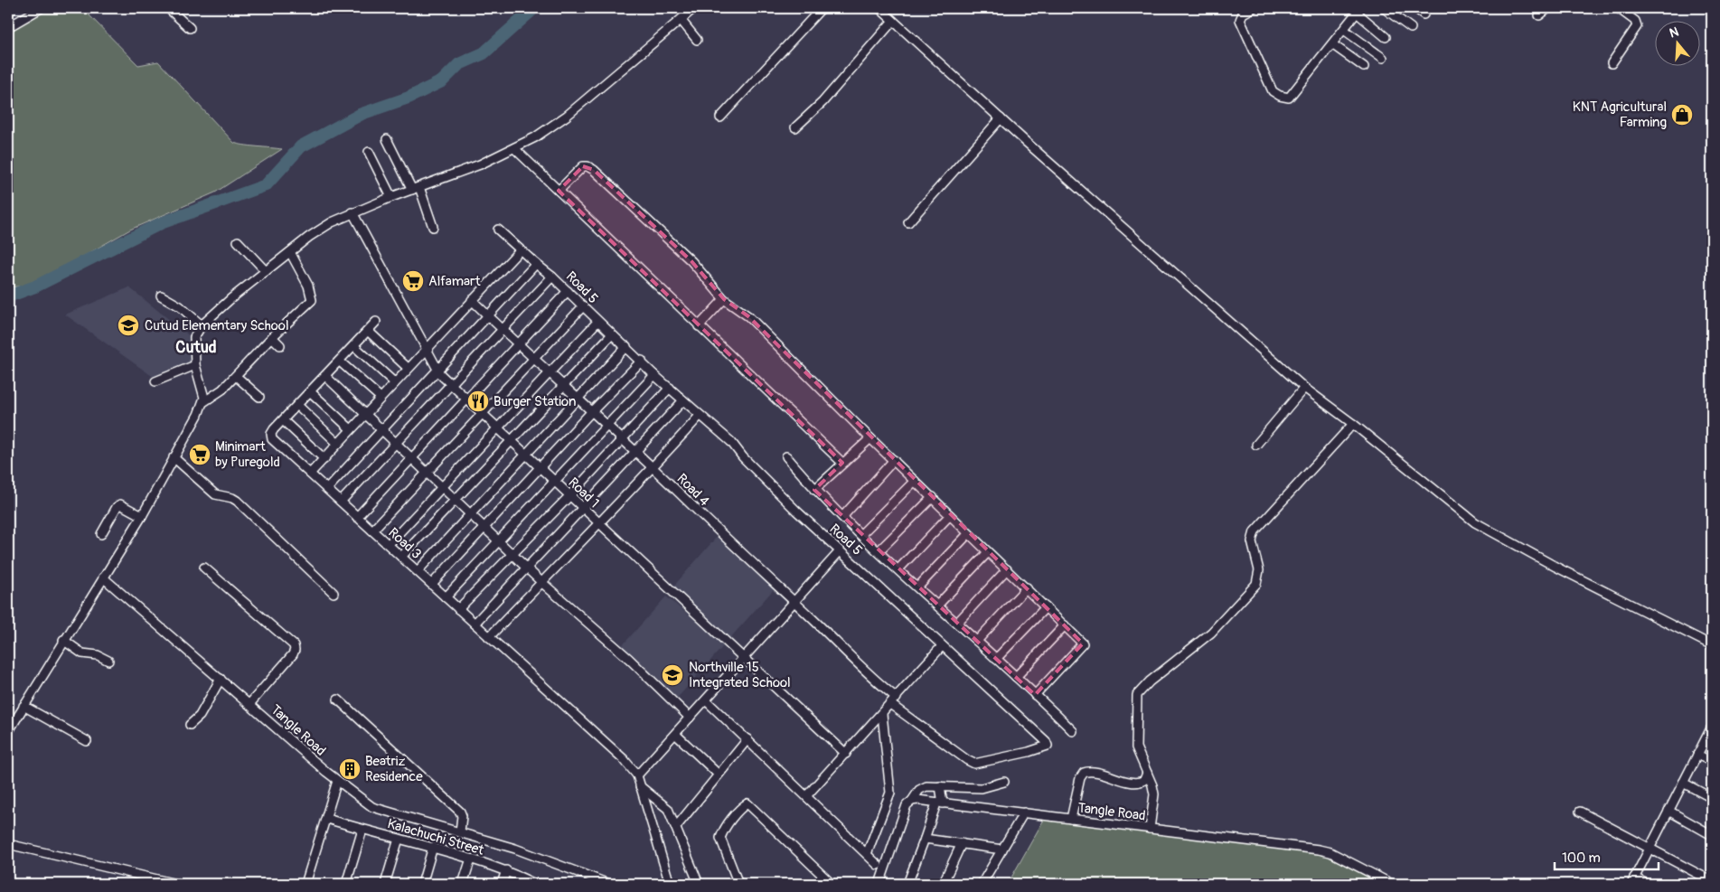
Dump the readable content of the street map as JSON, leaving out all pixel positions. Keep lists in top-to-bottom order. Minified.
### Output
{"streets":{"street":["Road 5","Road 4","Road 1","Road 3","Tangle Road","Kalachuchi Street"]},"districts":["Cutud"],"places":{"shop":["KNT Agricultural Farming"],"supermarket":["Alfamart","Minimart by Puregold"],"school or university":["Cutud Elementary School","Northville 15 Integrated School"],"restaurant":["Burger Station"],"building":["Beatriz Residence"]},"scale_bar":"100 m","north":"top"}
